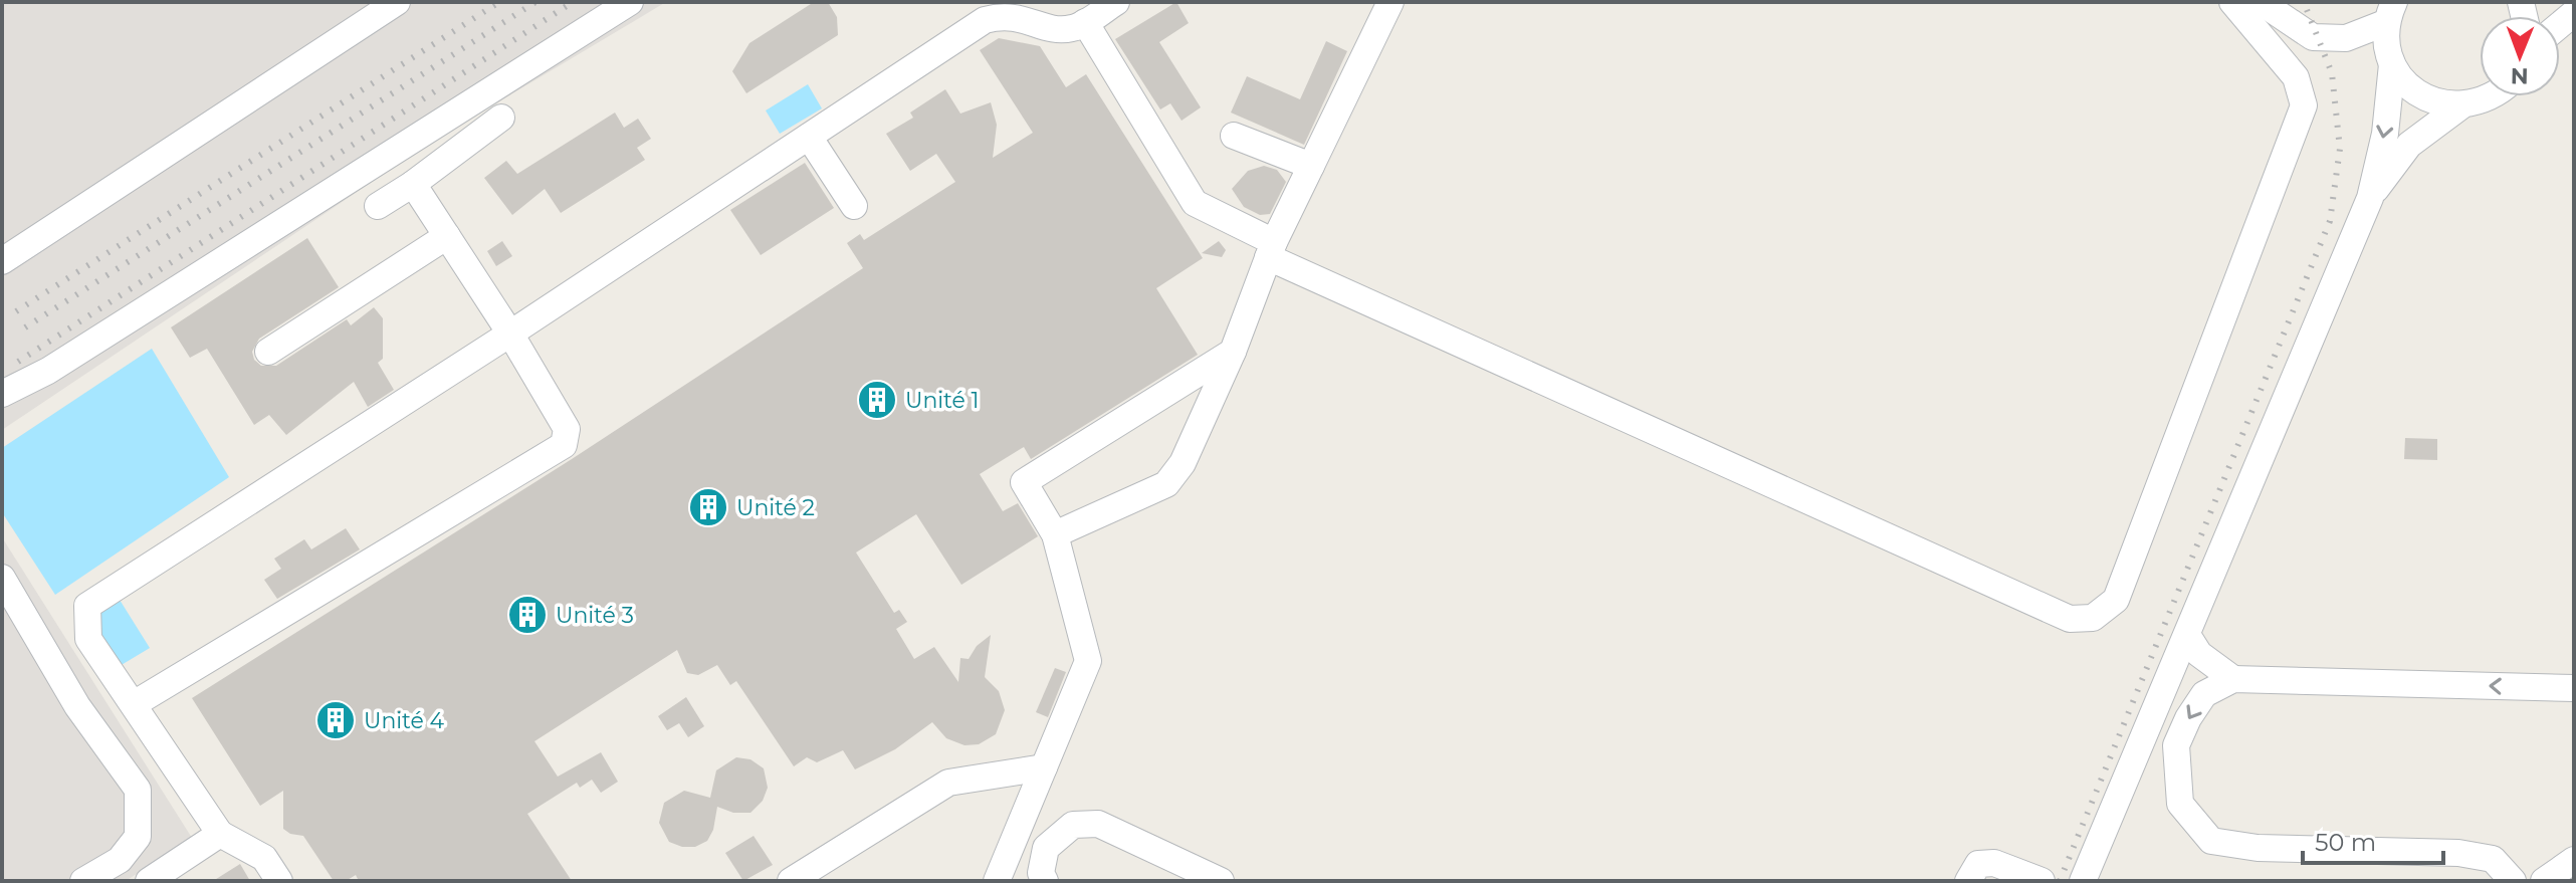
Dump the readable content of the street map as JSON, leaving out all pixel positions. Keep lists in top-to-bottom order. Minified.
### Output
{"places":{"building":["Unité 1","Unité 2","Unité 3","Unité 4"]},"scale_bar":"50 m","north":"bottom"}
